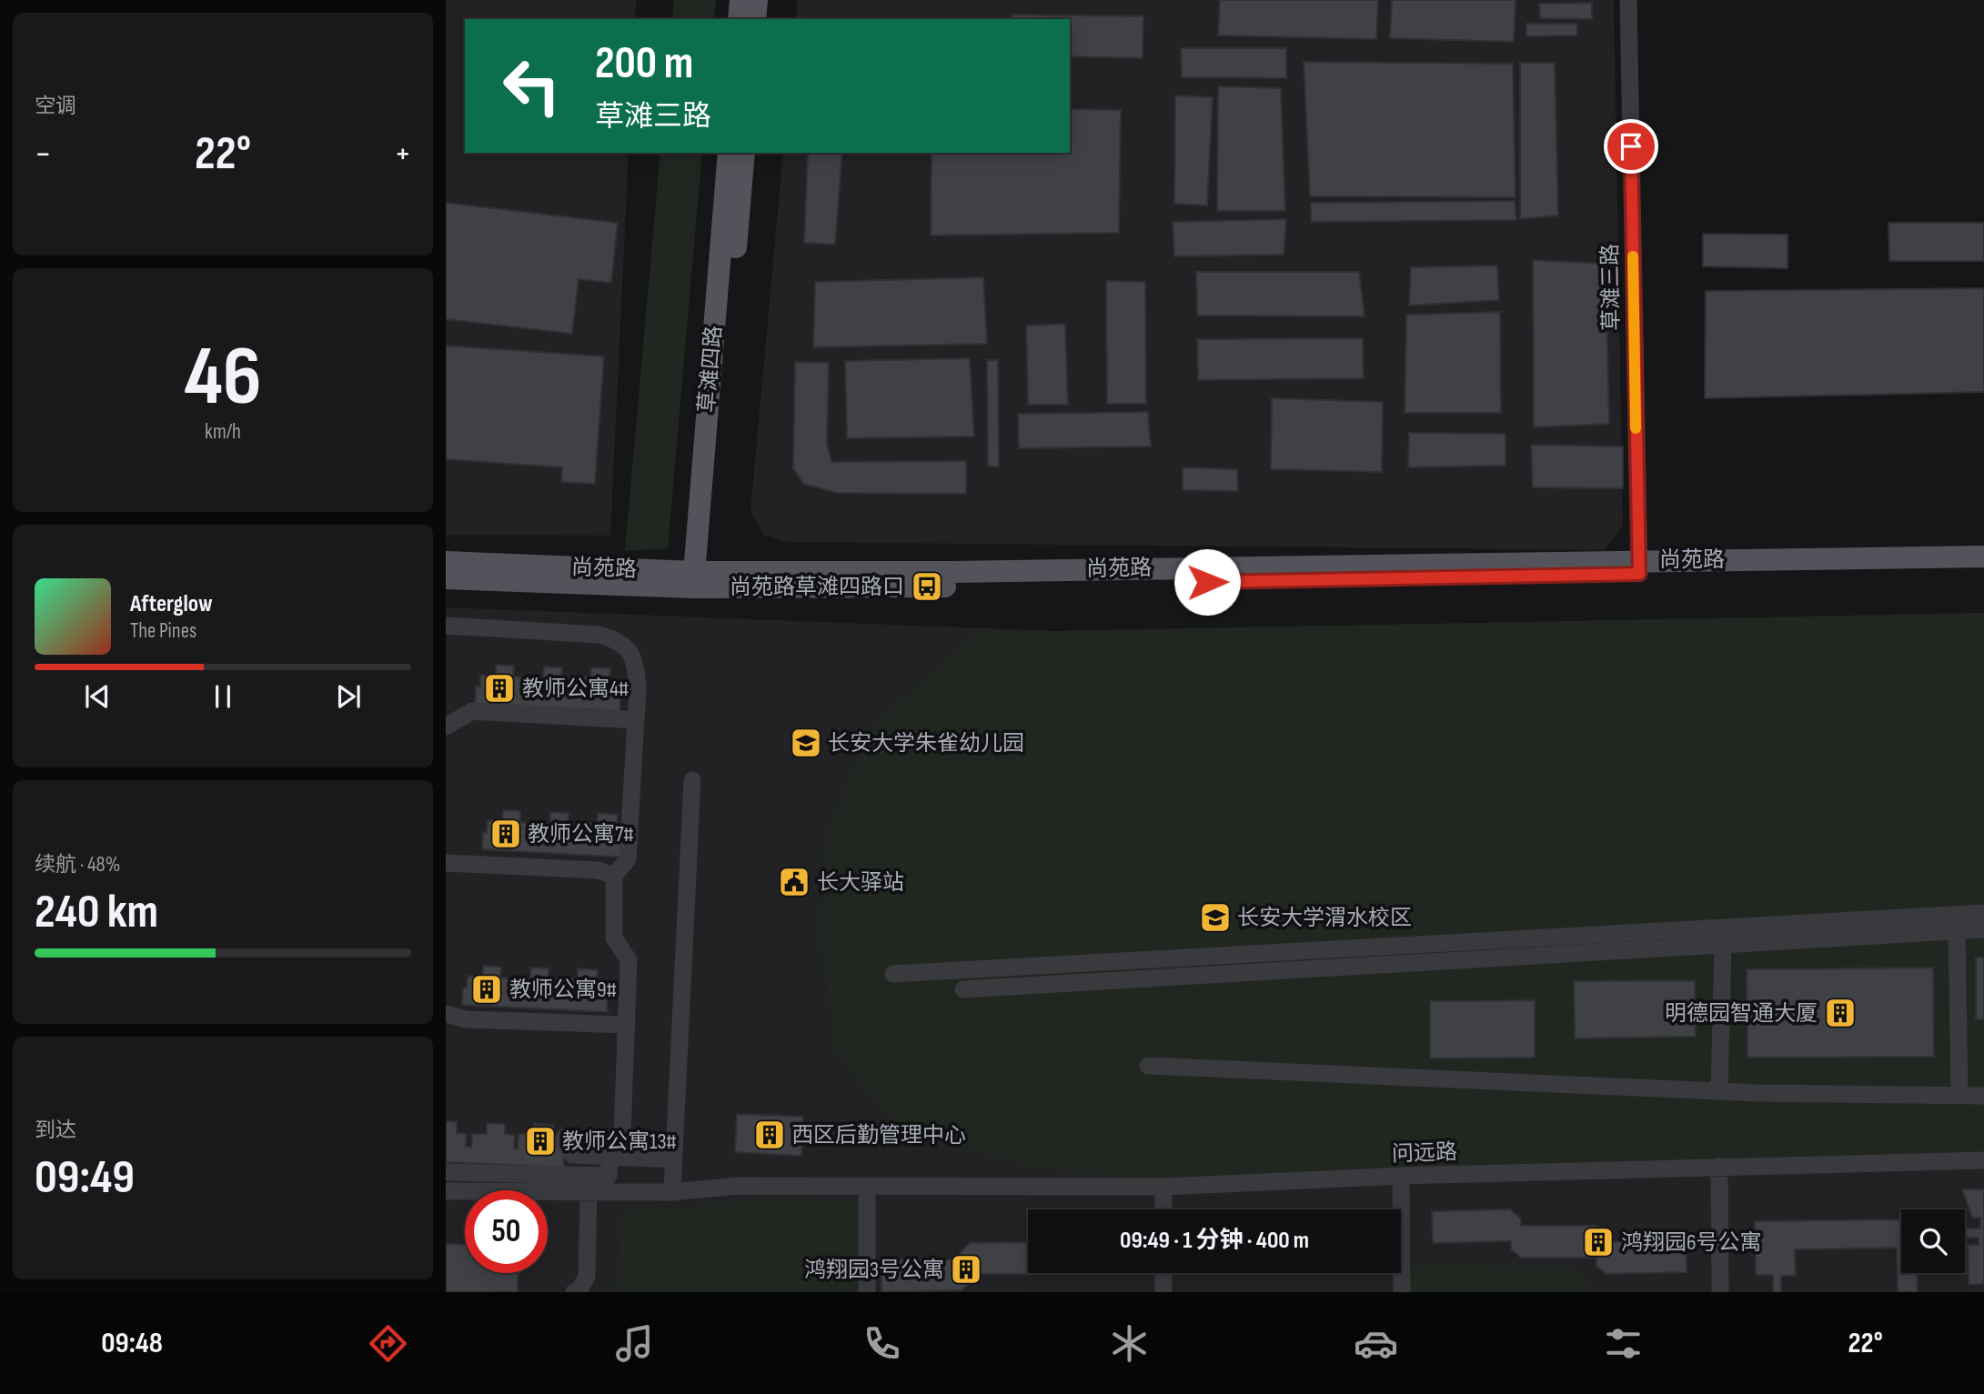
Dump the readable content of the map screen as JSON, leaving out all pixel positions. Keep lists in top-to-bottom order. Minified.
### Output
{"streets":{"main road":["草滩四路","尚苑路"],"street":["草滩三路","问远路"]},"crossings":[["草滩三路","尚苑路"],["草滩四路","尚苑路"]],"places":{"bus stop":["尚苑路草滩四路口"],"building":["教师公寓4#","教师公寓7#","教师公寓9#","明德园智通大厦","西区后勤管理中心","教师公寓13#","鸿翔园6号公寓","鸿翔园3号公寓"],"school or university":["长安大学朱雀幼儿园","长安大学渭水校区"],"public building":["长大驿站"]},"page":{"tile":["空调",["46","km/h"],["续航 · 48%","240 km"],["到达","09:49"]],"turn":["200 m","草滩三路"],"heat":["−","22°","+"],"song":["Afterglow","The Pines"],"limit":"50","trip":"09:49 · 1 分钟 · 400 m","tabs":["09:48","22°"]}}
